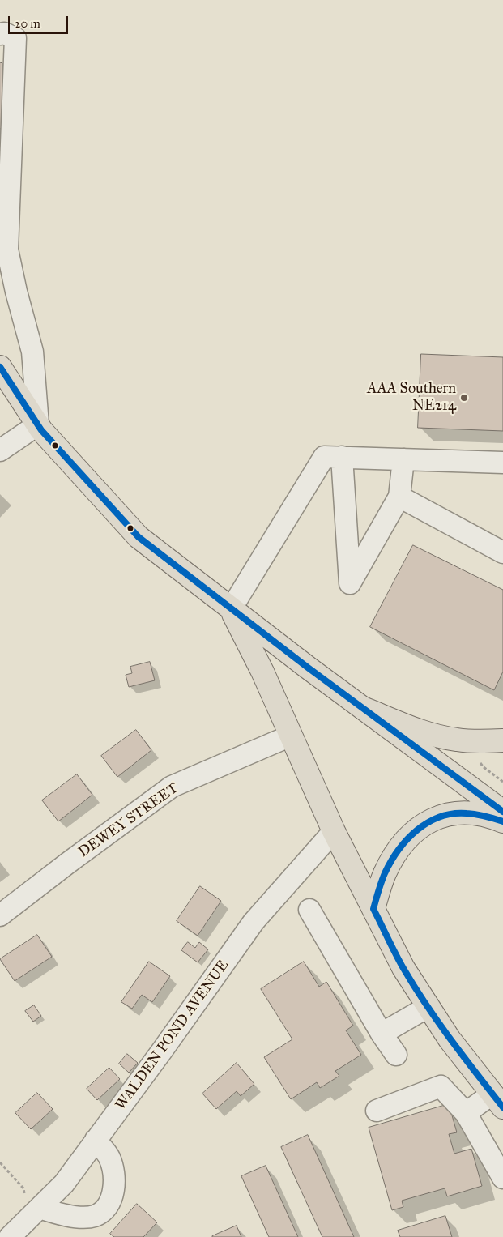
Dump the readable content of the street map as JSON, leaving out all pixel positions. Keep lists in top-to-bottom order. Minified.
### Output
{"streets":{"street":["DEWEY STREET","WALDEN POND AVENUE"]},"places":["AAA Southern NE214"],"scale_bar":"20 m"}
